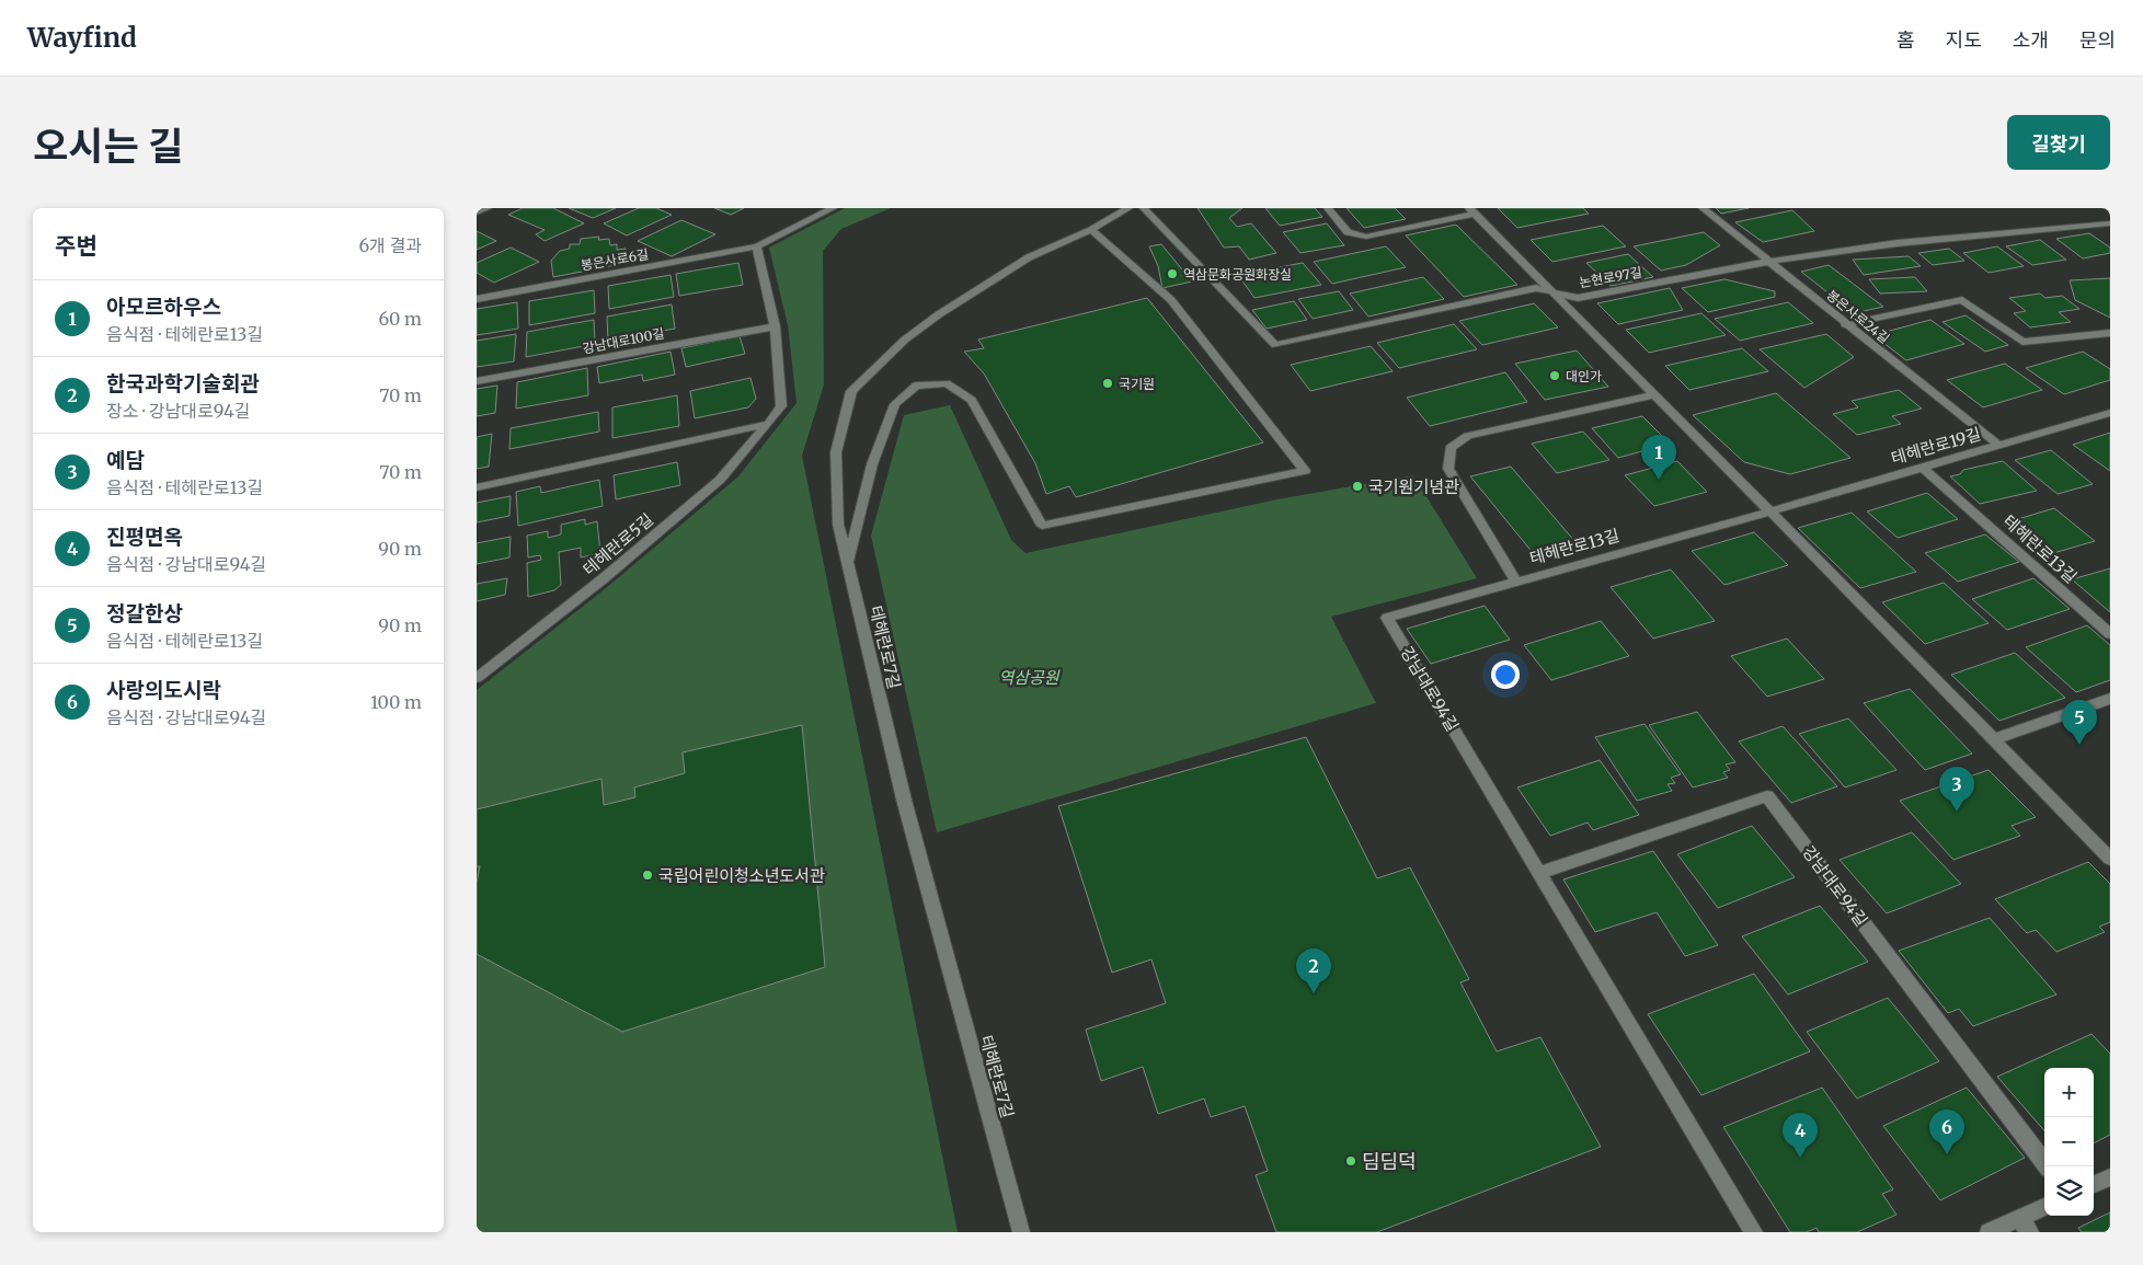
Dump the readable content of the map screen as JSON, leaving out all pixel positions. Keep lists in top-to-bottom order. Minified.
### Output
{"streets":{"street":["봉은사로6길","논현로97길","봉은사로24길","강남대로100길","테헤란로19길","테헤란로5길","테헤란로13길","테헤란로7길","강남대로94길"]},"crossings":[["봉은사로6길","테헤란로5길"],["논현로97길","봉은사로24길"],["봉은사로24길","테헤란로19길"],["강남대로100길","테헤란로5길"],["테헤란로19길","테헤란로13길"],["테헤란로13길","강남대로94길"]],"parks":["역삼공원"],"places":["역삼문화공원화장실","대인가","국기원","국기원기념관","국립어린이청소년도서관","딤딤덕"],"page":{"header":"Wayfind","nav":["홈","지도","소개","문의"],"title":"오시는 길","buttons":"길찾기","heading":["주변","6개 결과"],"list":[{"mark":"1","name":"아모르하우스","note":"음식점 · 테헤란로13길","value":"60 m"},{"mark":"2","name":"한국과학기술회관","note":"장소 · 강남대로94길","value":"70 m"},{"mark":"3","name":"예담","note":"음식점 · 테헤란로13길","value":"70 m"},{"mark":"4","name":"진평면옥","note":"음식점 · 강남대로94길","value":"90 m"},{"mark":"5","name":"정갈한상","note":"음식점 · 테헤란로13길","value":"90 m"},{"mark":"6","name":"사랑의도시락","note":"음식점 · 강남대로94길","value":"100 m"}],"pins":["1","5","3","2","6","4"],"map_buttons":["+","−"]}}
